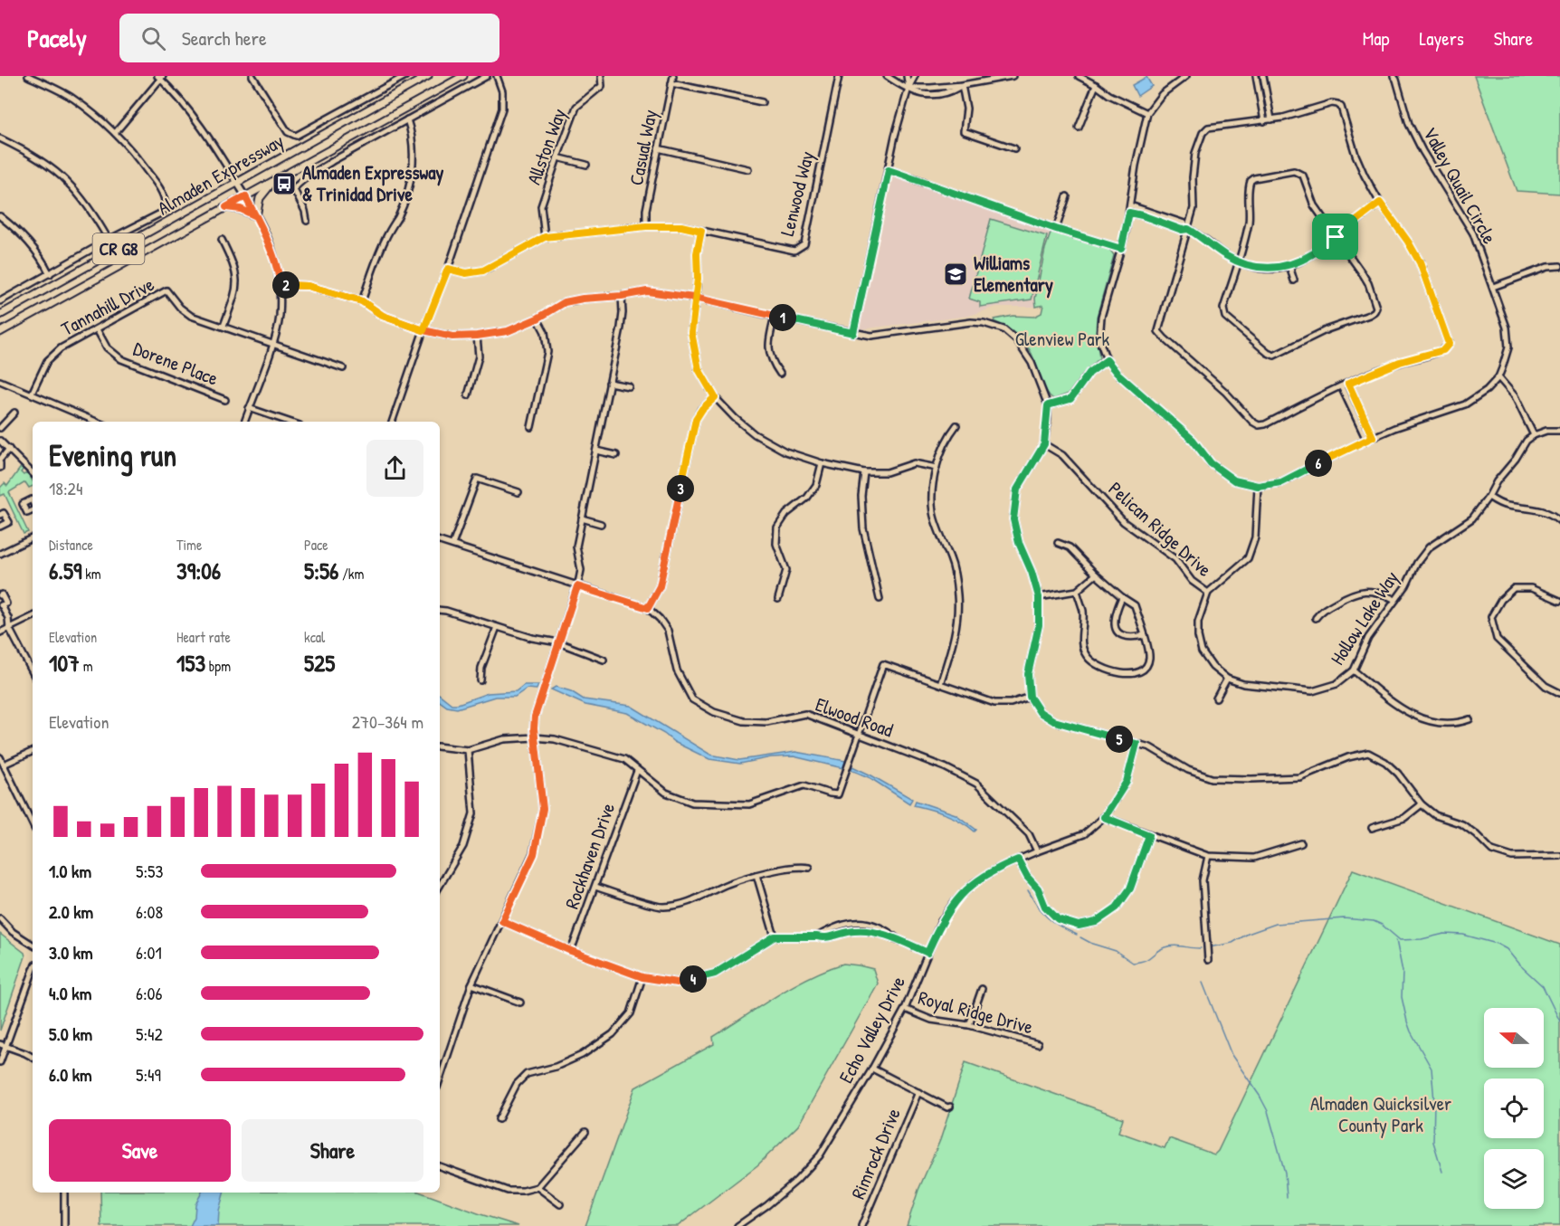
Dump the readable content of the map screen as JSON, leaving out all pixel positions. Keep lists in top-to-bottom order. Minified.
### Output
{"streets":{"main road":["Almaden Expressway","CR G8"],"street":["Allston Way","Casual Way","Valley Quail Circle","Lenwood Way","Tannahill Drive","Dorene Place","Pelican Ridge Drive","Hollow Lake Way","Elwood Road","Rockhaven Drive","Royal Ridge Drive","Echo Valley Drive","Rimrock Drive"]},"crossings":[["Allston Way","Lenwood Way"],["Casual Way","Lenwood Way"],["Valley Quail Circle","Hollow Lake Way"],["Tannahill Drive","Dorene Place"],["Pelican Ridge Drive","Hollow Lake Way"],["Elwood Road","Echo Valley Drive"],["Royal Ridge Drive","Echo Valley Drive"]],"parks":["Glenview Park","Almaden Quicksilver County Park"],"places":{"bus stop":["Almaden Expressway & Trinidad Drive"],"school or university":["Williams Elementary"]},"north":"left","page":{"header":"Pacely","search":"Search here","nav":["Map","Layers","Share"],"pins":["2","1","6","3","5","4"],"heading":["Evening run","18:24"],"stats":[["Distance","6.59 km"],["Time","39:06"],["Pace","5:56 /km"],["Elevation","107 m"],["Heart rate","153 bpm"],["kcal","525"]],"chart":["Elevation","270–364 m"],"list":[{"name":"1.0 km","note":"5:53"},{"name":"2.0 km","note":"6:08"},{"name":"3.0 km","note":"6:01"},{"name":"4.0 km","note":"6:06"},{"name":"5.0 km","note":"5:42"},{"name":"6.0 km","note":"5:49"}],"buttons":["Save","Share"]}}
